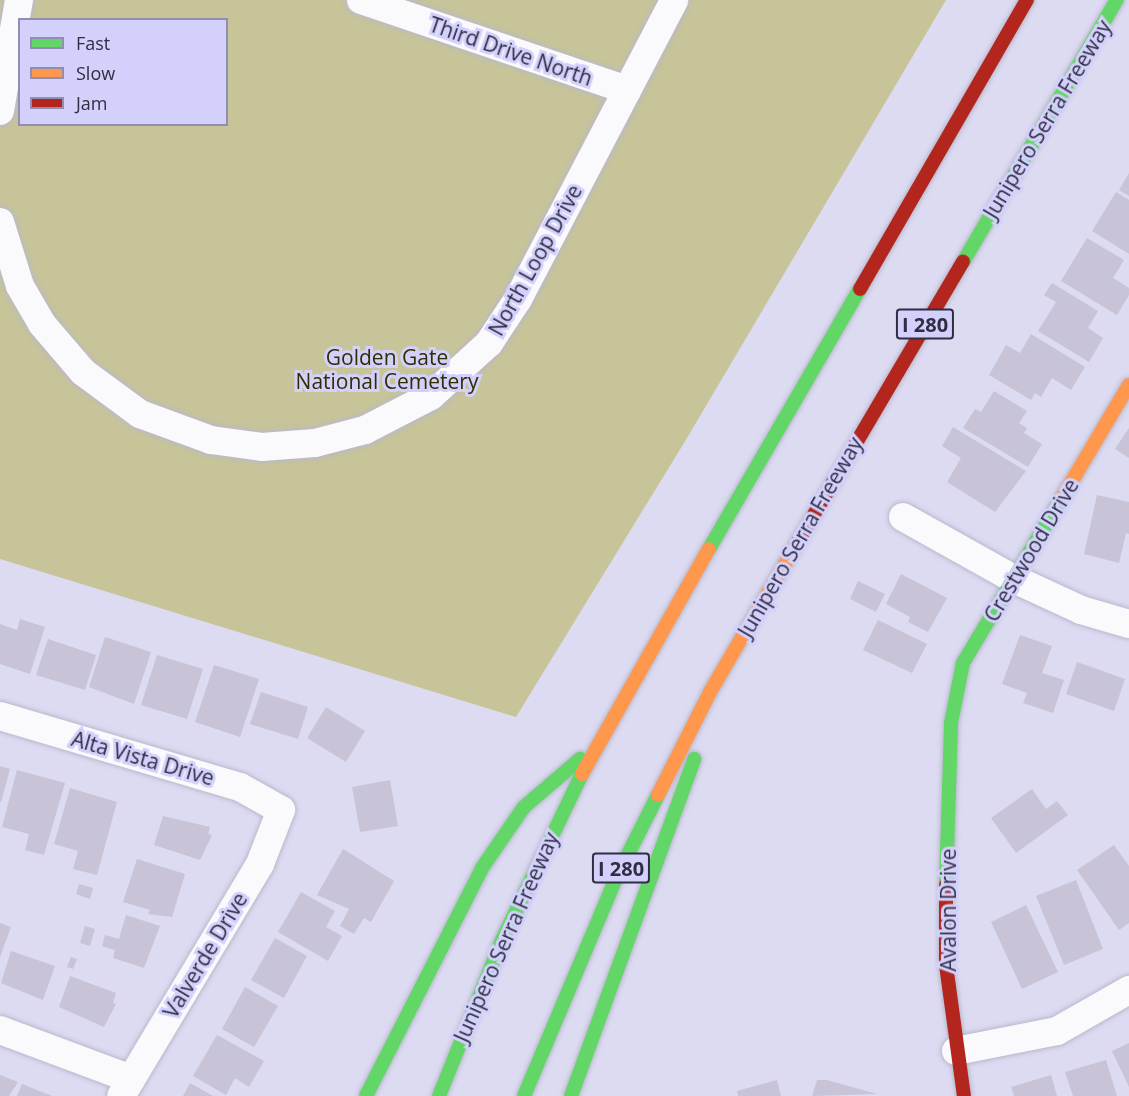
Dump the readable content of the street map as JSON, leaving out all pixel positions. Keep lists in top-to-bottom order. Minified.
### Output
{"streets":{"main road":["Junipero Serra Freeway","I 280","Crestwood Drive","Avalon Drive"],"street":["Third Drive North","North Loop Drive","Alta Vista Drive","Valverde Drive"]},"crossings":[["Third Drive North","North Loop Drive"],["Crestwood Drive","Avalon Drive"],["Alta Vista Drive","Valverde Drive"]],"parks":["Golden Gate National Cemetery"],"legend":["Fast","Slow","Jam"]}
